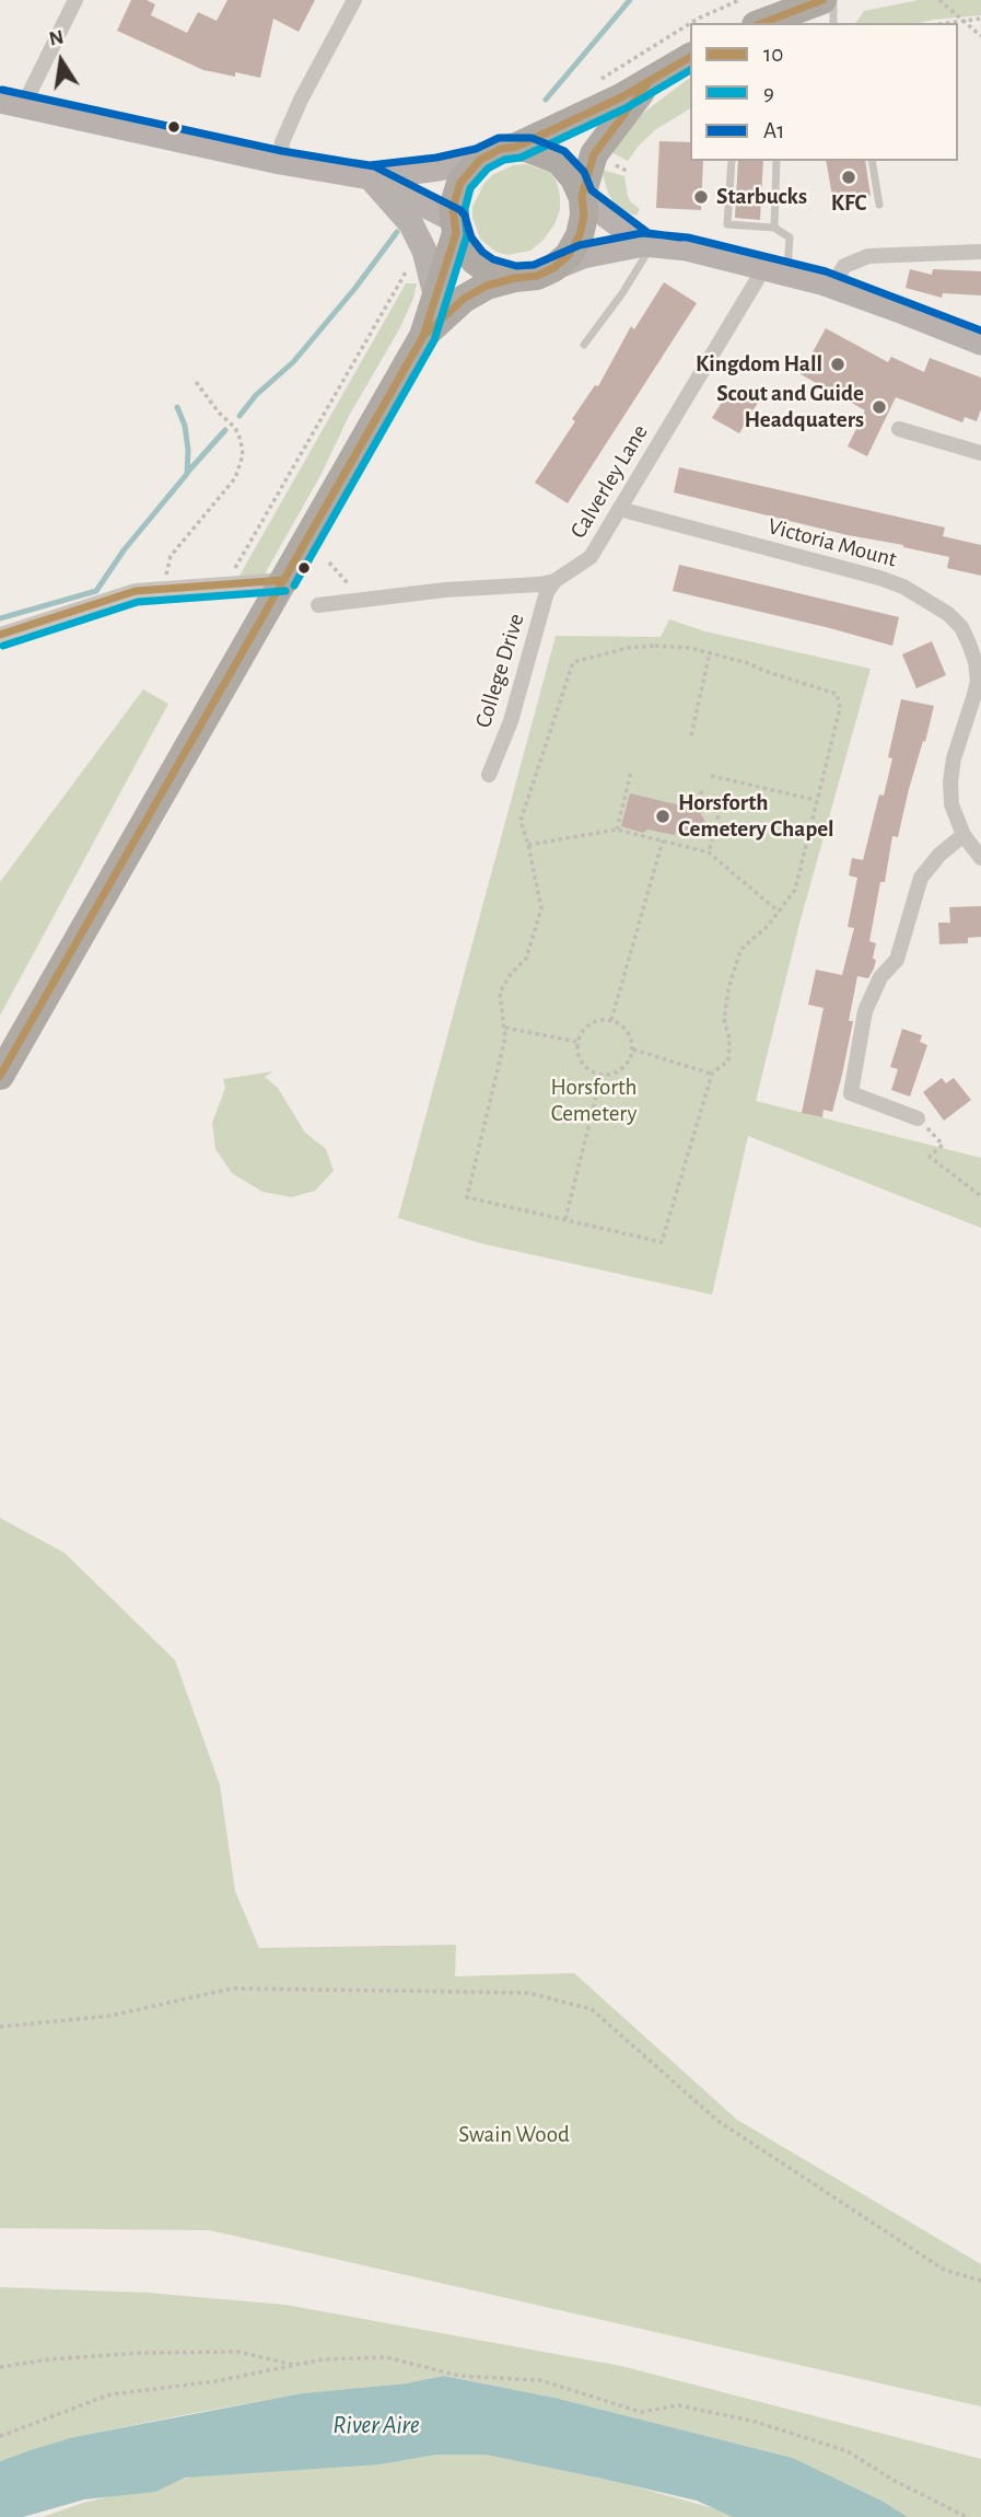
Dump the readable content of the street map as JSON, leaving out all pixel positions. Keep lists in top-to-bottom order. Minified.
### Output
{"streets":{"street":["Calverley Lane","Victoria Mount","College Drive"]},"crossings":[["Calverley Lane","Victoria Mount"],["Calverley Lane","College Drive"]],"water":["River Aire"],"parks":["Horsforth Cemetery","Swain Wood"],"places":["KFC","Starbucks","Kingdom Hall","Scout and Guide Headquaters","Horsforth Cemetery Chapel"],"lines":["transit line 10","transit line 9","transit line A1"],"legend":["10","9","A1"],"north":"top"}
